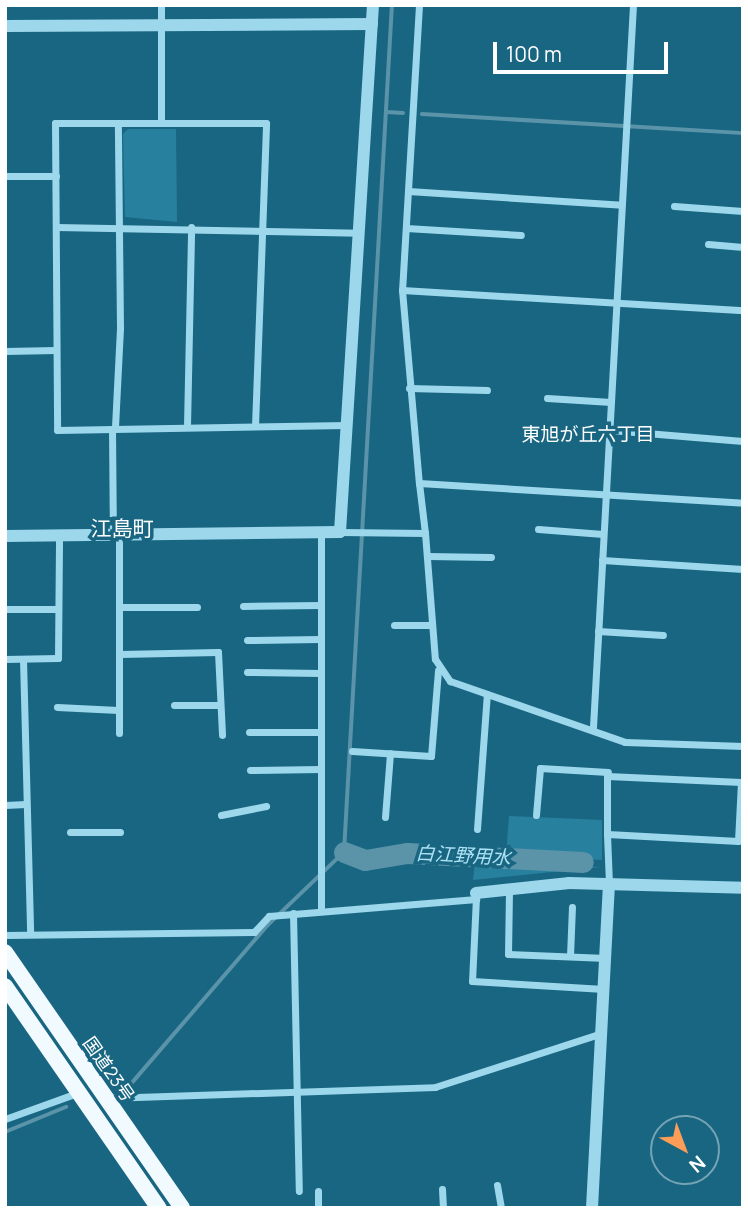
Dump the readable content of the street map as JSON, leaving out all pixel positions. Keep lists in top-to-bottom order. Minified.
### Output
{"streets":{"highway":["国道23号"]},"districts":["東旭が丘六丁目","江島町"],"water":["白江野用水"],"scale_bar":"100 m","north":"bottom right"}
